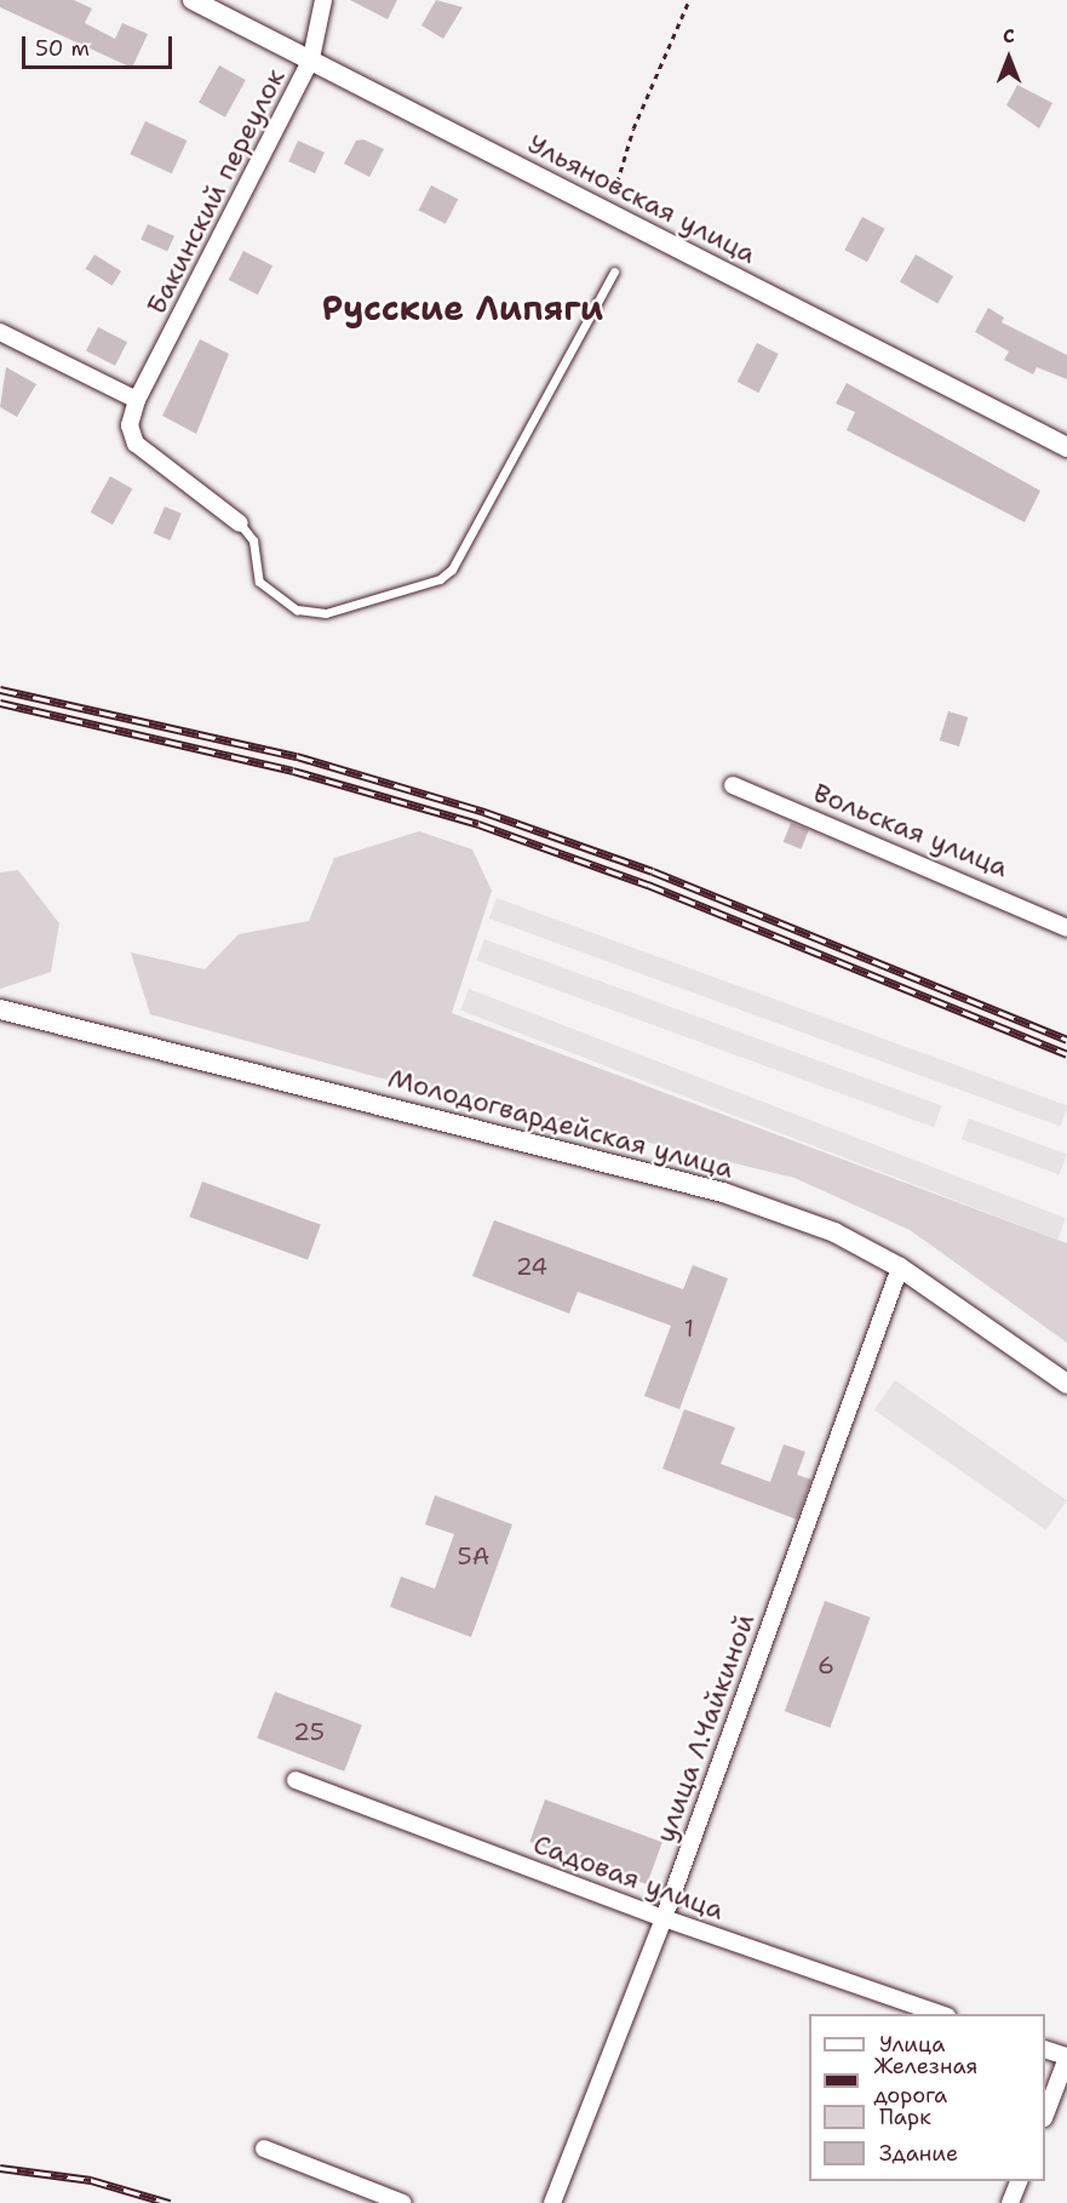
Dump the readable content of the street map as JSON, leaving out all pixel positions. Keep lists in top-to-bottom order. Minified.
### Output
{"streets":{"street":["Бакинский переулок","Ульяновская улица","Вольская улица","Молодогвардейская улица","улица Л.Чайкиной","Садовая улица"]},"crossings":[["Бакинский переулок","Ульяновская улица"],["Молодогвардейская улица","улица Л.Чайкиной"],["улица Л.Чайкиной","Садовая улица"]],"districts":["Русские Липяги"],"house_numbers":["24","1","5А","6","25"],"legend":["Улица","Железная дорога","Парк","Здание"],"scale_bar":"50 m","north":"top"}
